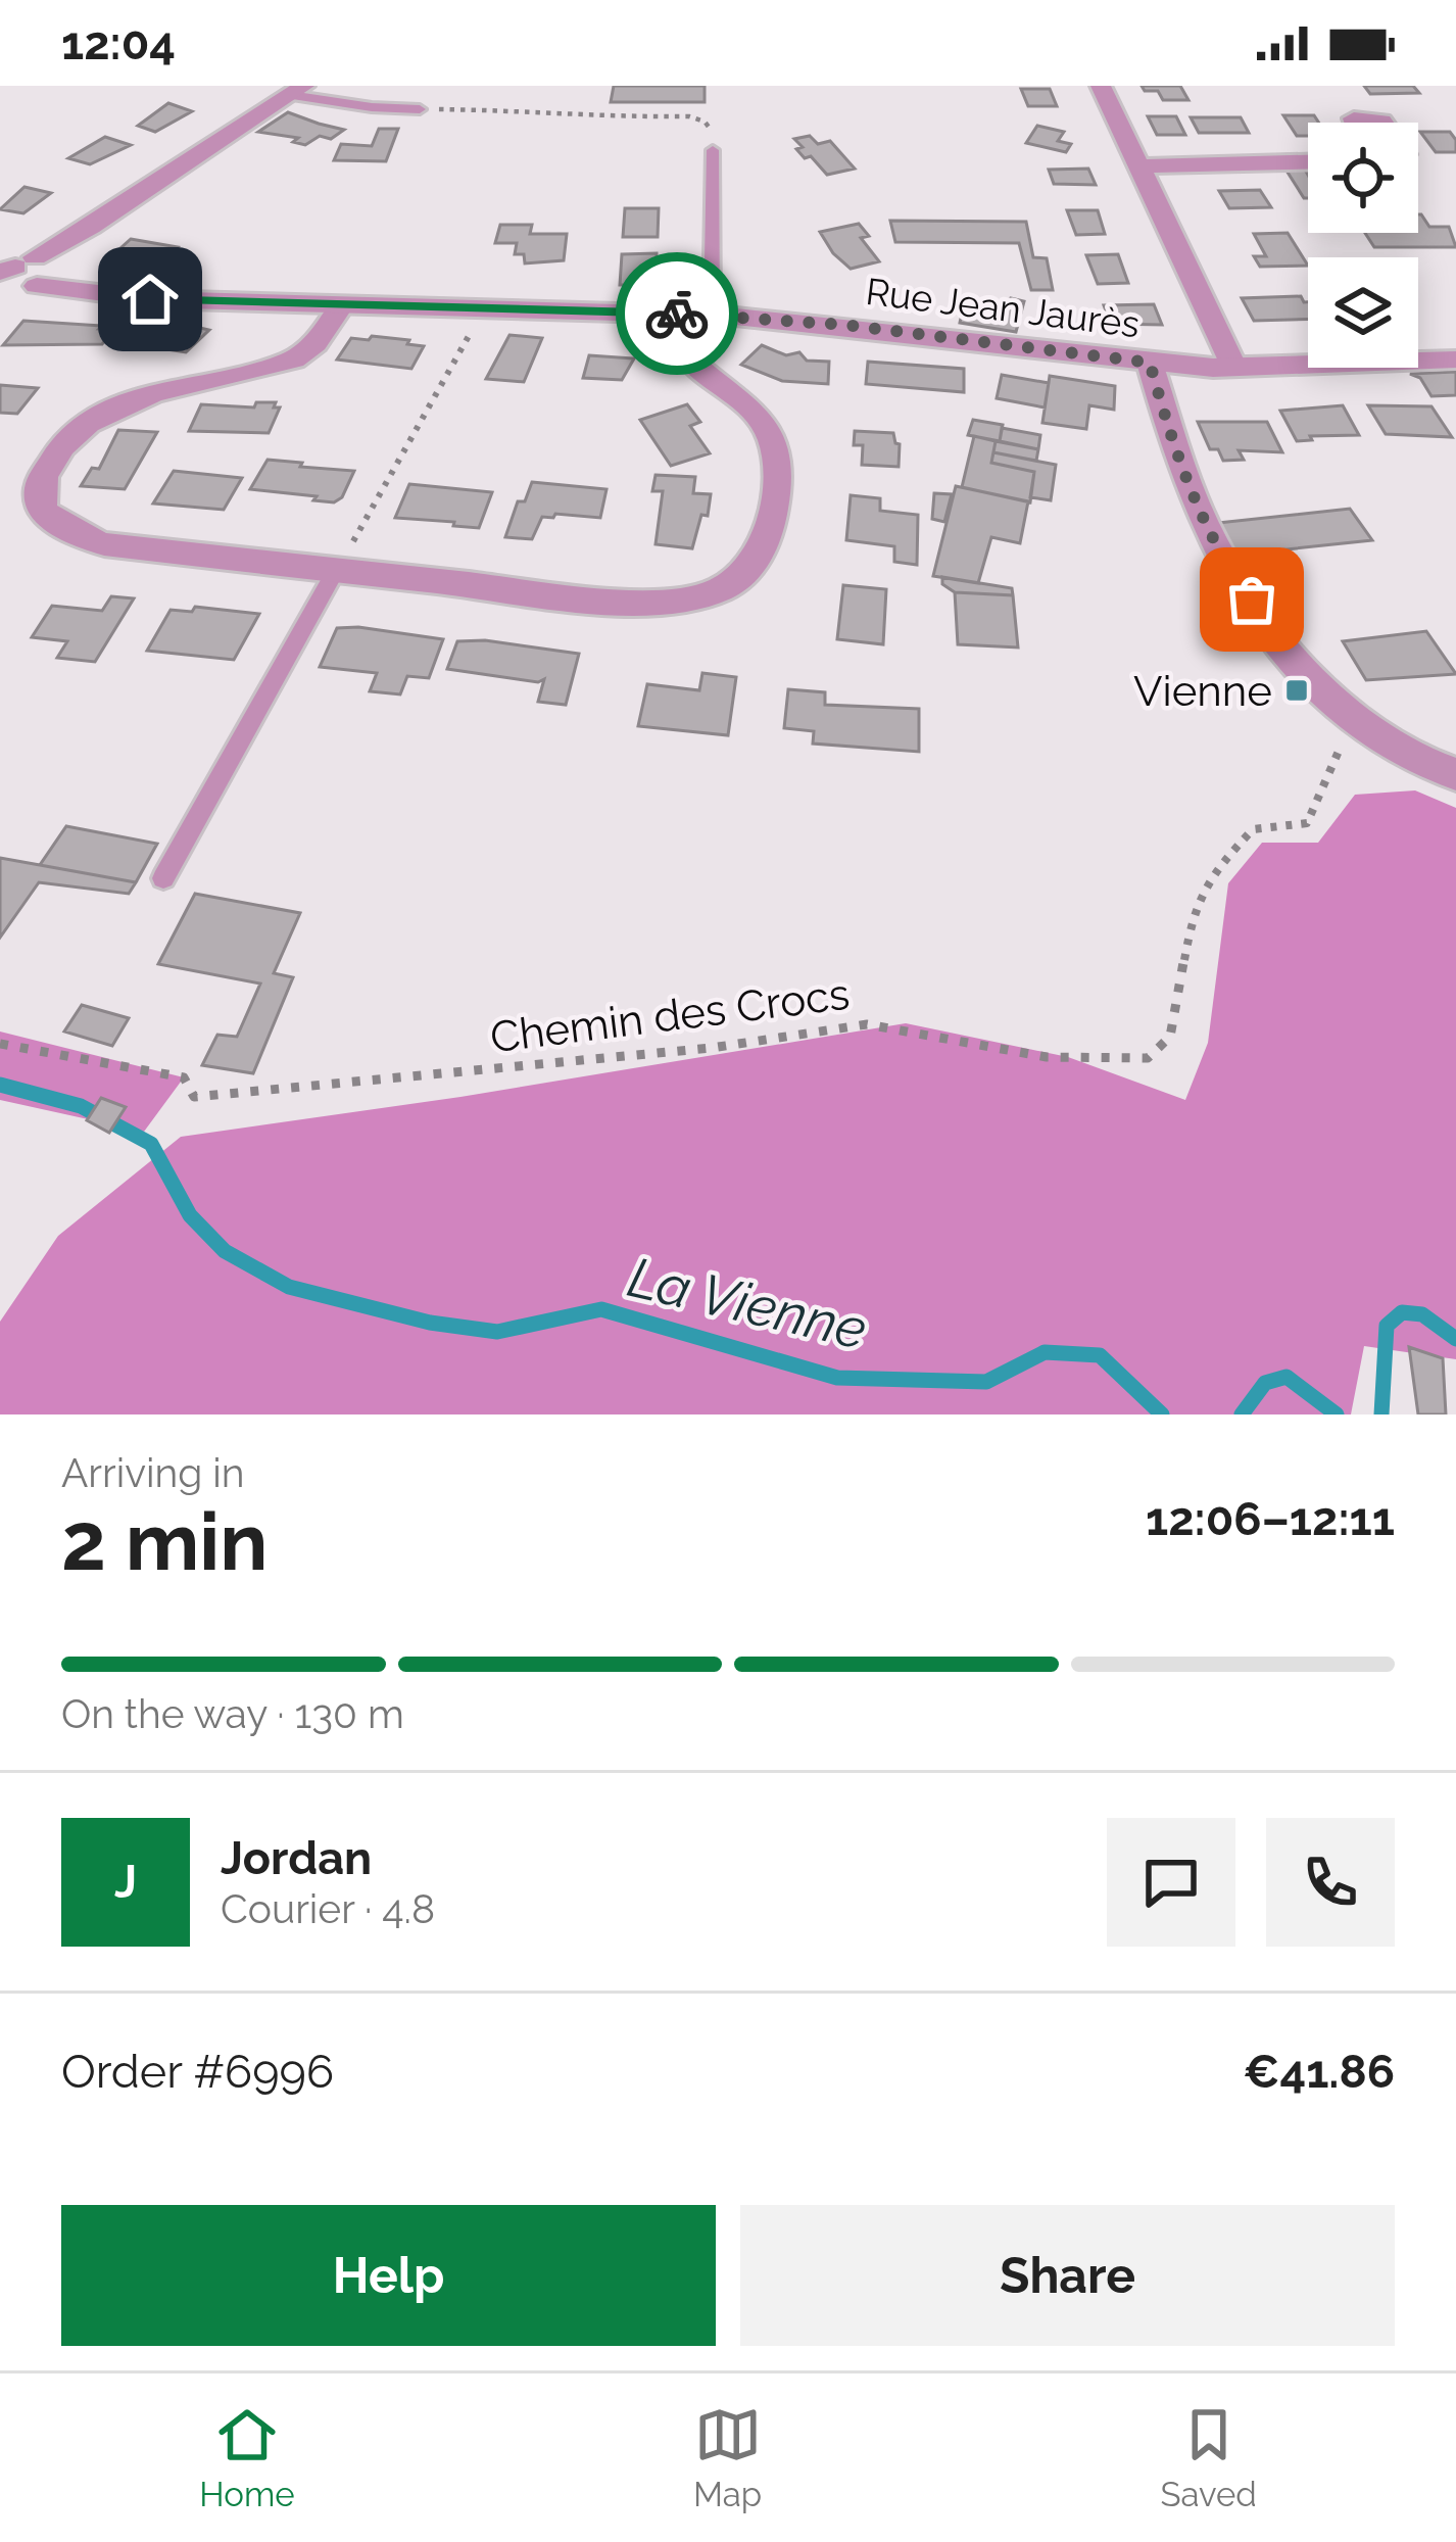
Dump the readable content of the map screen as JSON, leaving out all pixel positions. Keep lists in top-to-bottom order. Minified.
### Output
{"streets":{"street":["Rue Jean Jaurès"],"path":["Chemin des Crocs"]},"water":["La Vienne"],"places":{"transit":["Vienne"]},"page":{"status":"12:04","heading":["2 min","Arriving in","12:06–12:11"],"panel":["Jordan","Courier · 4.8","Order #6996","€41.86"],"bar":"On the way · 130 m","round":"J","buttons":["Help","Share"],"tabs":["Home","Map","Saved"]}}
